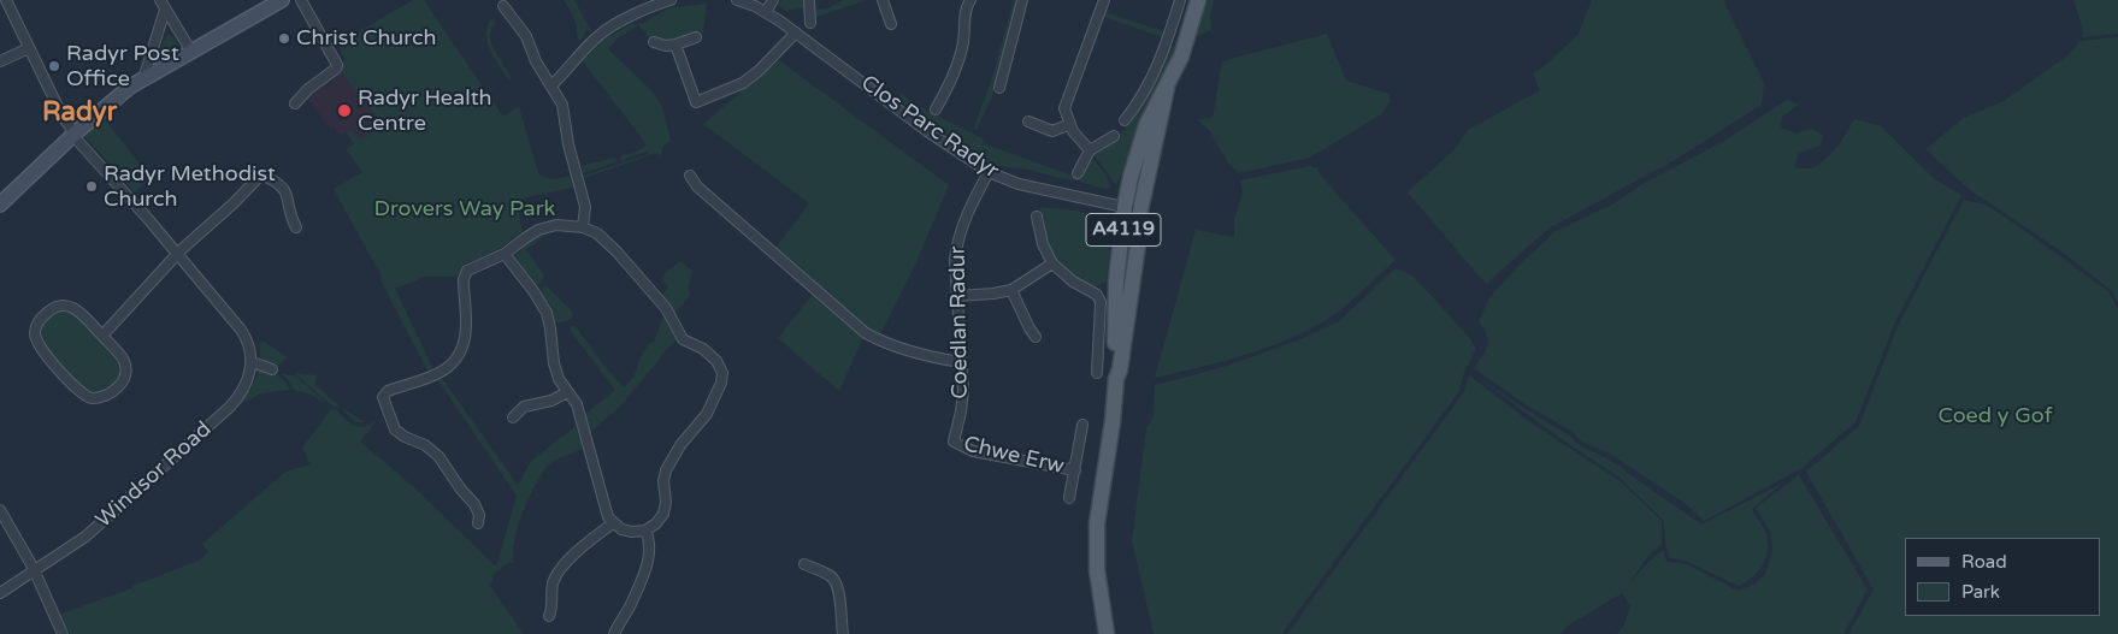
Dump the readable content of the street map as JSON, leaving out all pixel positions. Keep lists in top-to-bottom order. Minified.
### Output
{"streets":{"main road":["A4119"],"street":["Clos Parc Radyr","Coedlan Radur","Chwe Erw","Windsor Road"]},"crossings":[["Clos Parc Radyr","A4119"],["Clos Parc Radyr","Coedlan Radur"],["Coedlan Radur","Chwe Erw"]],"districts":["Radyr"],"parks":["Drovers Way Park","Coed y Gof"],"places":["Christ Church","Radyr Post Office","Radyr Health Centre","Radyr Methodist Church"],"legend":["Road","Park"]}
